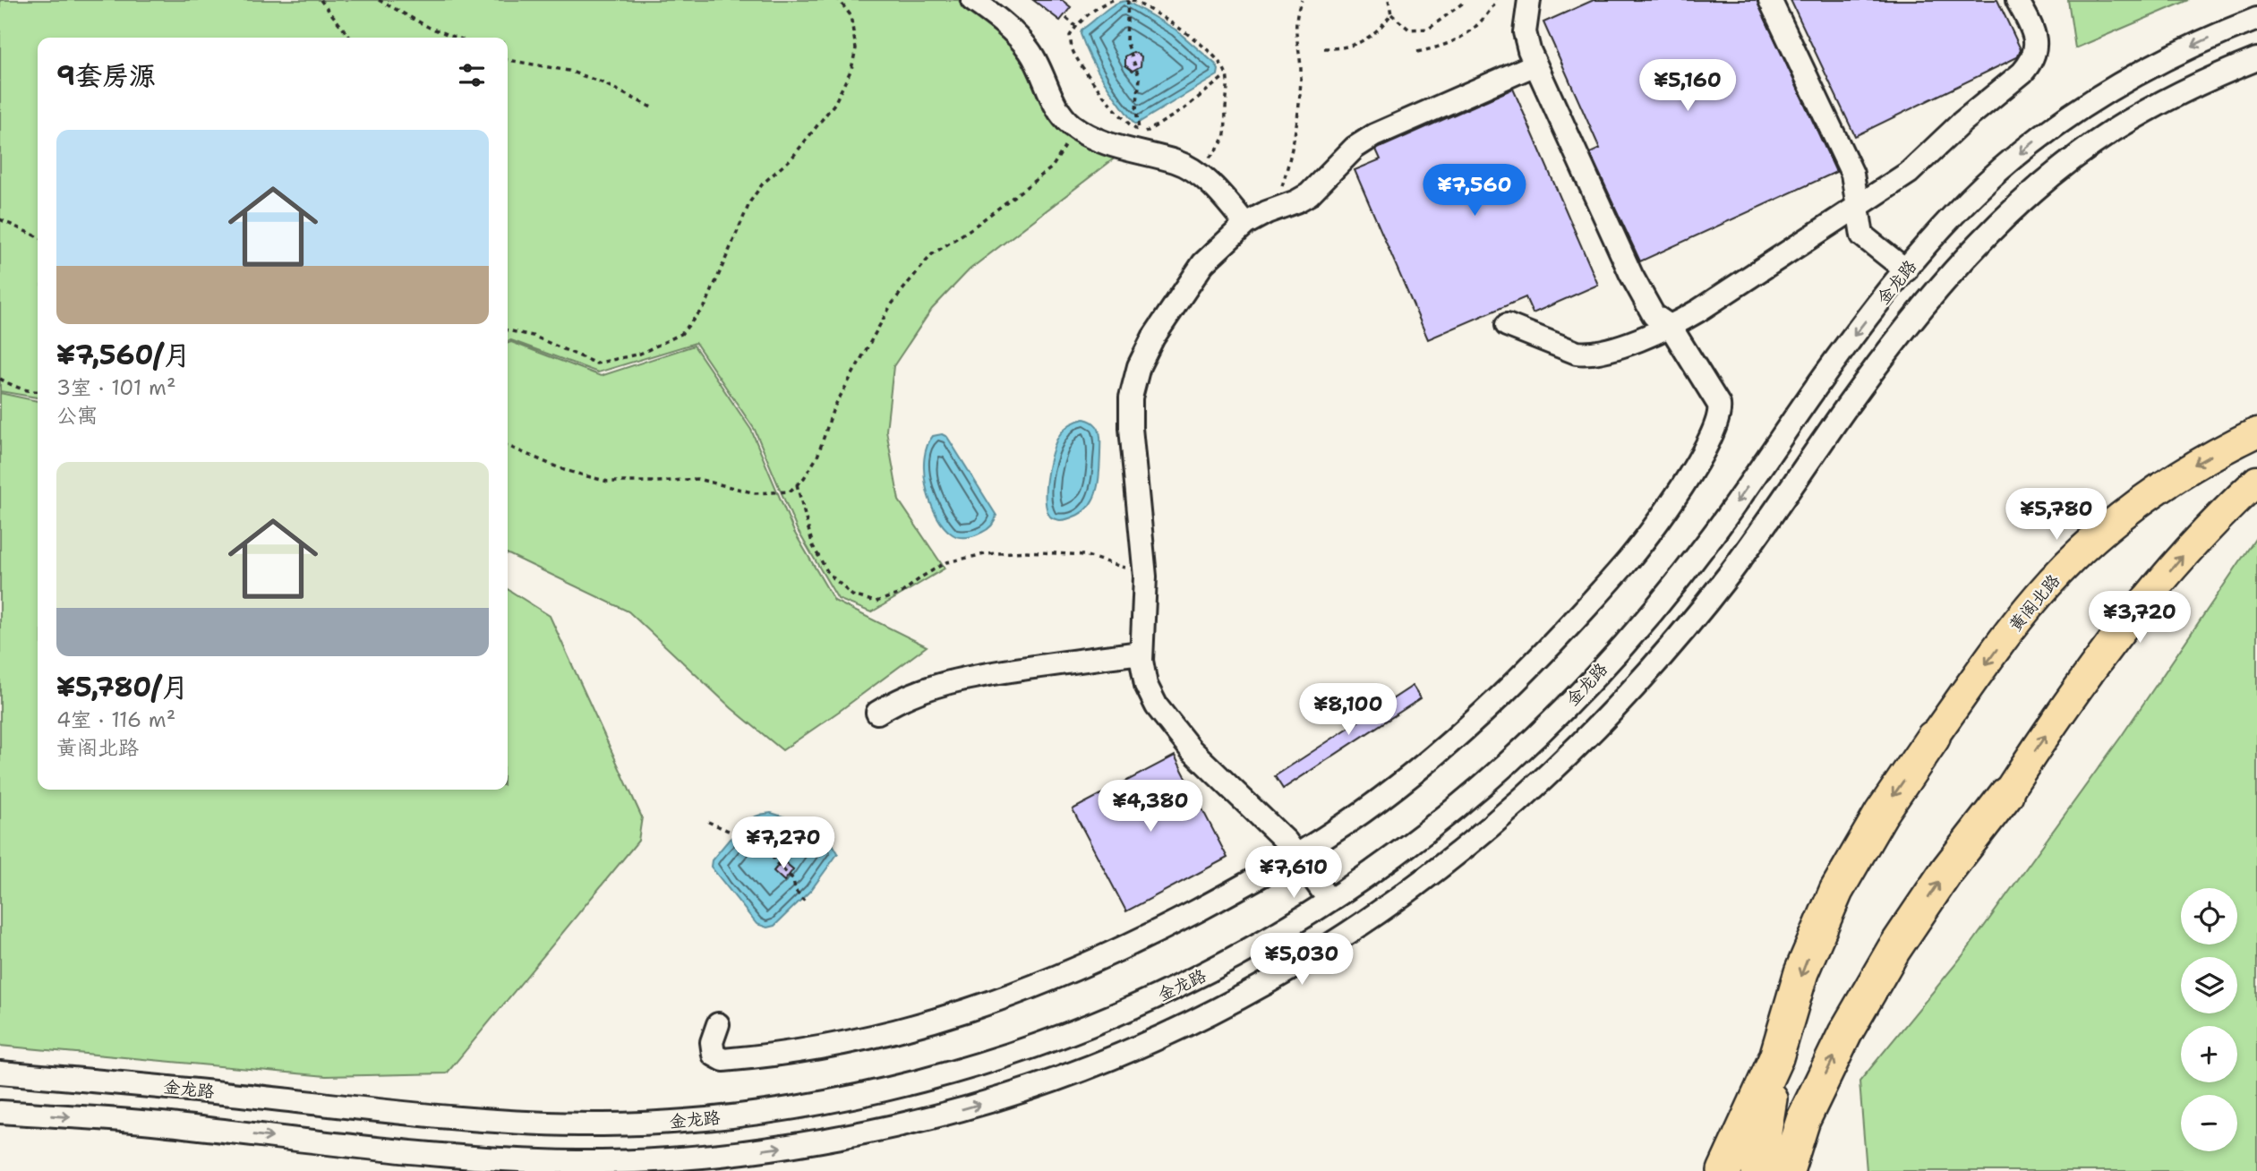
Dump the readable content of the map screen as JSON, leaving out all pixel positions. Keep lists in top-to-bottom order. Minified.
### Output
{"streets":{"main road":["黄阁北路"],"street":["金龙路"]},"one_way":["金龙路"],"page":{"heading":"9套房源","price":["¥5,160","¥7,560","¥5,780","¥3,720","¥8,100","¥4,380","¥7,270","¥7,610","¥5,030"],"list":[{"name":"¥7,560/月","note":"3室 · 101 m² · 公寓"},{"name":"¥5,780/月","note":"4室 · 116 m² · 黄阁北路"}],"map_buttons":["+","−"]}}
